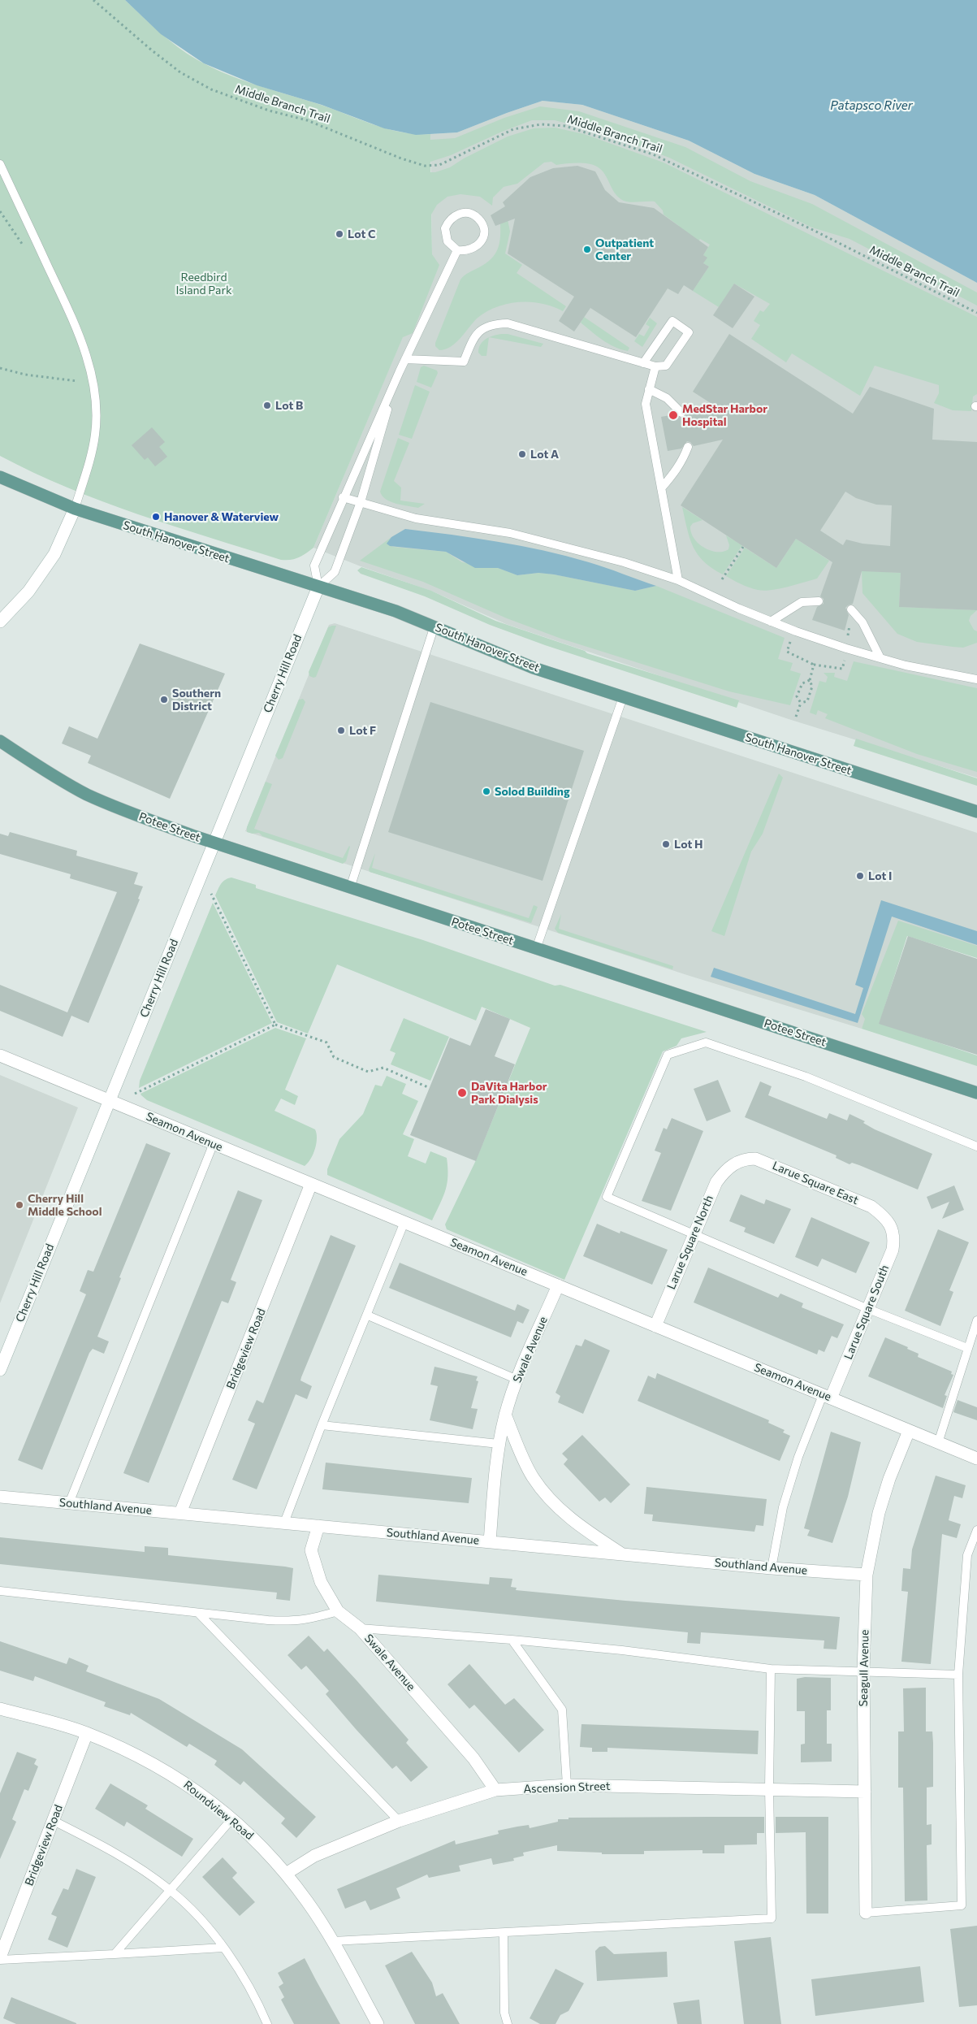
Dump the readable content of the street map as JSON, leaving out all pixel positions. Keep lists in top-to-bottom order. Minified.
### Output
{"streets":{"main road":["South Hanover Street","Potee Street"],"street":["Cherry Hill Road","Seamon Avenue","Larue Square East","Larue Square North","Larue Square South","Bridgeview Road","Swale Avenue","Southland Avenue","Seagull Avenue","Ascension Street","Roundview Road"],"path":["Middle Branch Trail"]},"crossings":[["South Hanover Street","Cherry Hill Road"],["Cherry Hill Road","Potee Street"],["Cherry Hill Road","Seamon Avenue"],["Seamon Avenue","Larue Square North"],["Seamon Avenue","Larue Square South"],["Seamon Avenue","Bridgeview Road"],["Seamon Avenue","Swale Avenue"],["Seamon Avenue","Seagull Avenue"],["Larue Square East","Larue Square North"],["Larue Square East","Larue Square South"],["Bridgeview Road","Southland Avenue"],["Bridgeview Road","Roundview Road"],["Swale Avenue","Southland Avenue"],["Swale Avenue","Ascension Street"],["Southland Avenue","Seagull Avenue"],["Seagull Avenue","Ascension Street"],["Ascension Street","Roundview Road"]],"water":["Patapsco River"],"parks":["Reedbird Island Park"],"places":["Lot C","Outpatient Center","Lot B","MedStar Harbor Hospital","Lot A","Hanover & Waterview","Southern District","Lot F","Solod Building","Lot H","Lot I","DaVita Harbor Park Dialysis","Cherry Hill Middle School"]}
